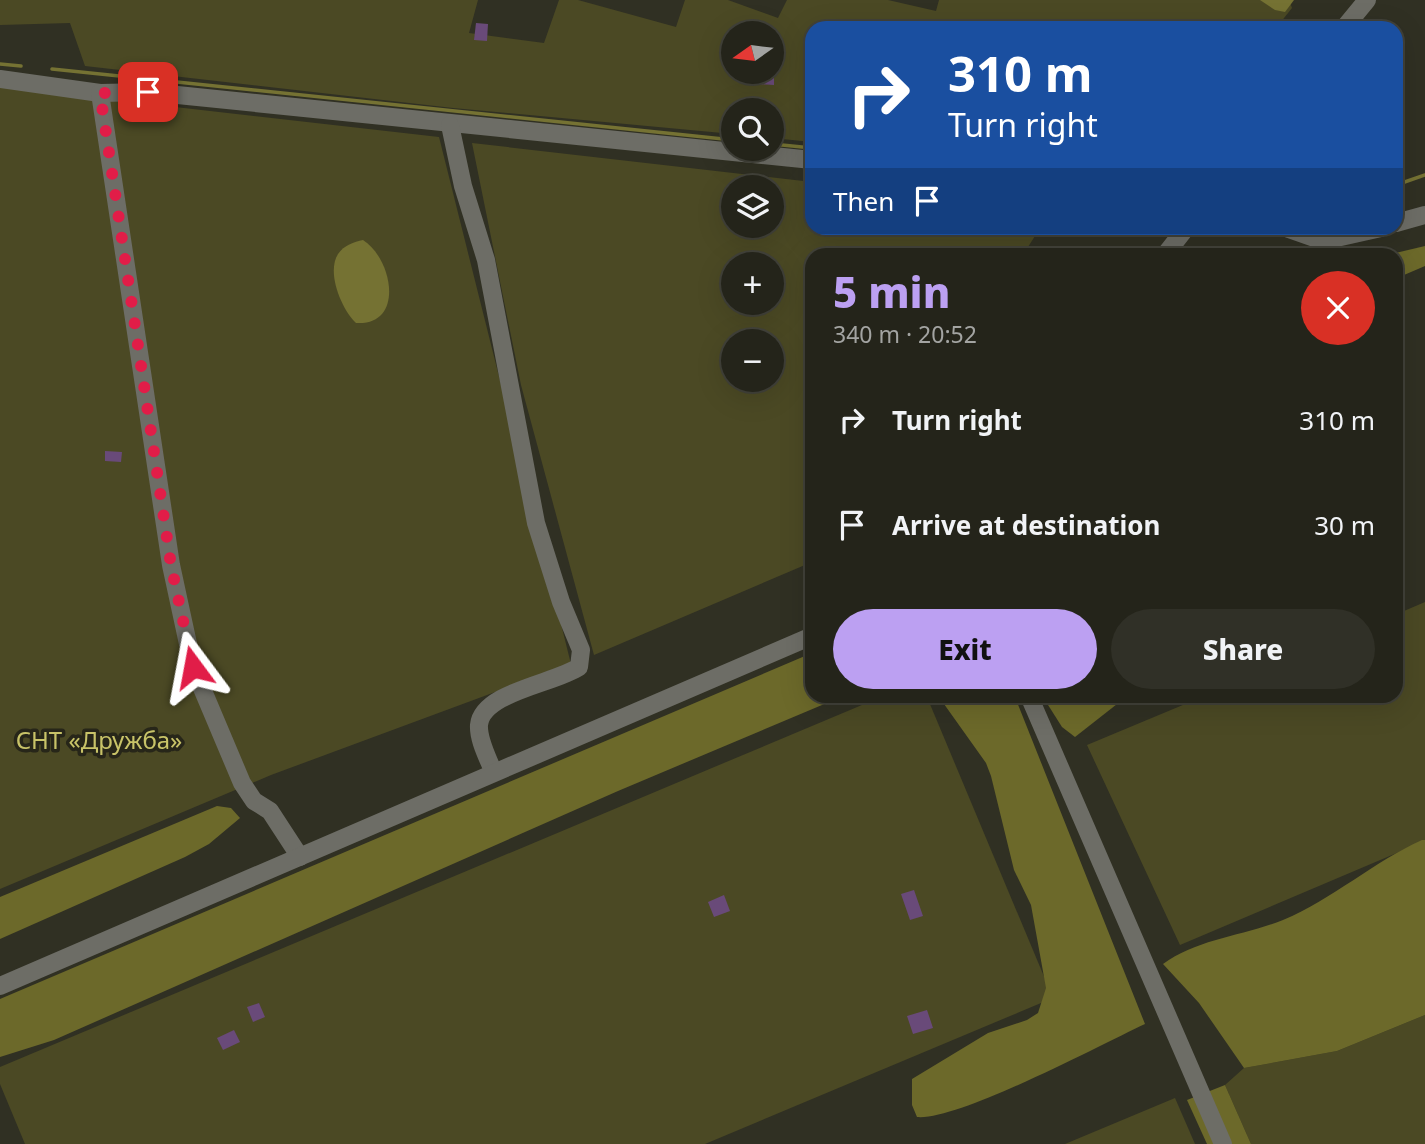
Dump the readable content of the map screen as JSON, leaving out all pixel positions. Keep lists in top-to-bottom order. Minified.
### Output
{"parks":["СНТ «Дружба»"],"north":"left","page":{"map_buttons":["+","−"],"turn":["310 m","Turn right"],"then":"Then","heading":["5 min","340 m · 20:52"],"list":[{"name":"Turn right","value":"310 m"},{"name":"Arrive at destination","value":"30 m"}],"buttons":["Exit","Share"]}}
